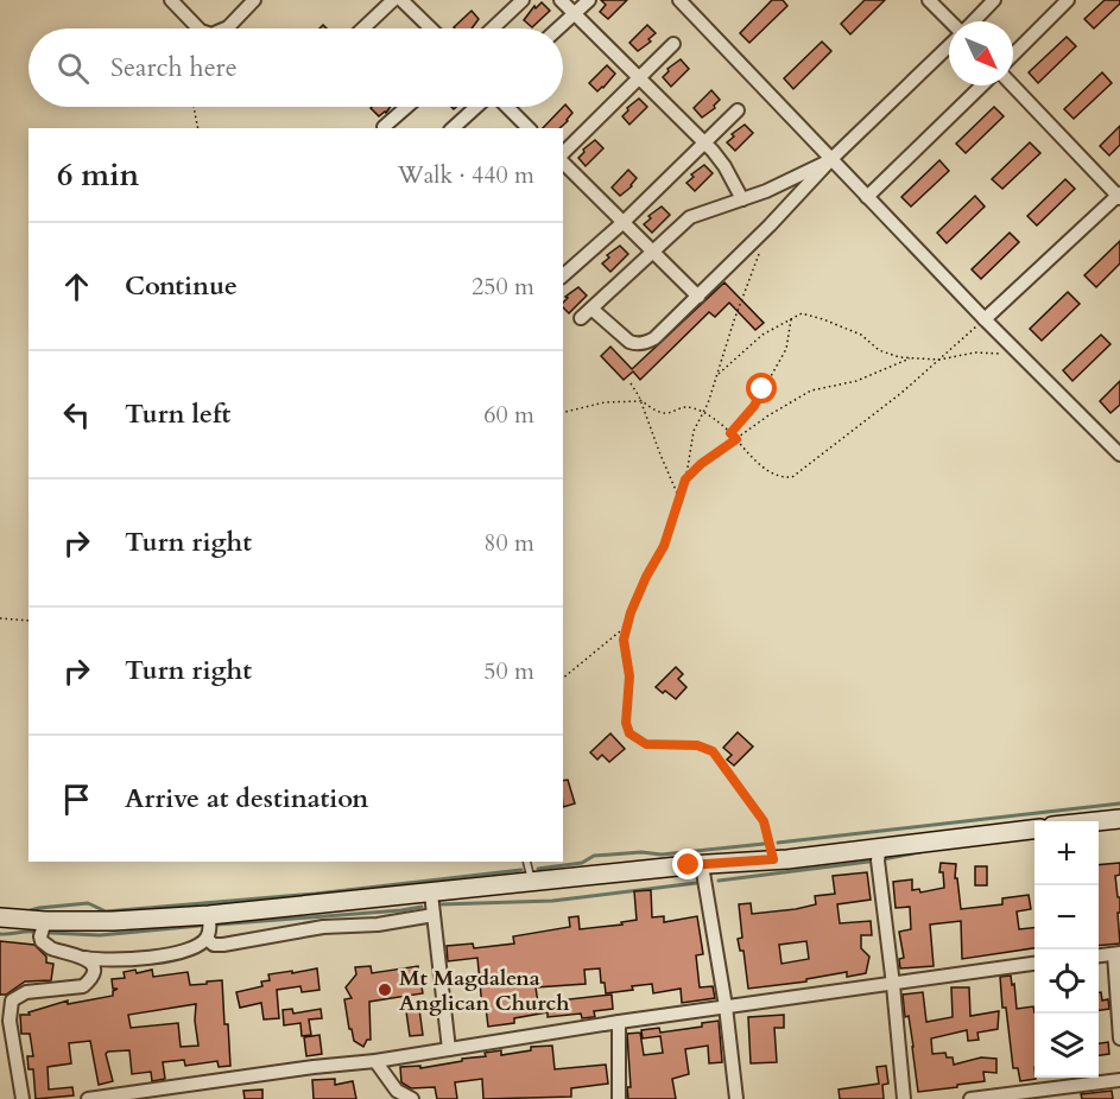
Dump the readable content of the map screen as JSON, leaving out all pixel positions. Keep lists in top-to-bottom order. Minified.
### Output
{"places":["Mt Magdalena Anglican Church"],"north":"bottom right","page":{"search":"Search here","heading":["6 min","Walk · 440 m"],"list":[["Continue","250 m"],["Turn left","60 m"],["Turn right","80 m"],["Turn right","50 m"],"Arrive at destination"],"map_buttons":["+","−"]}}
